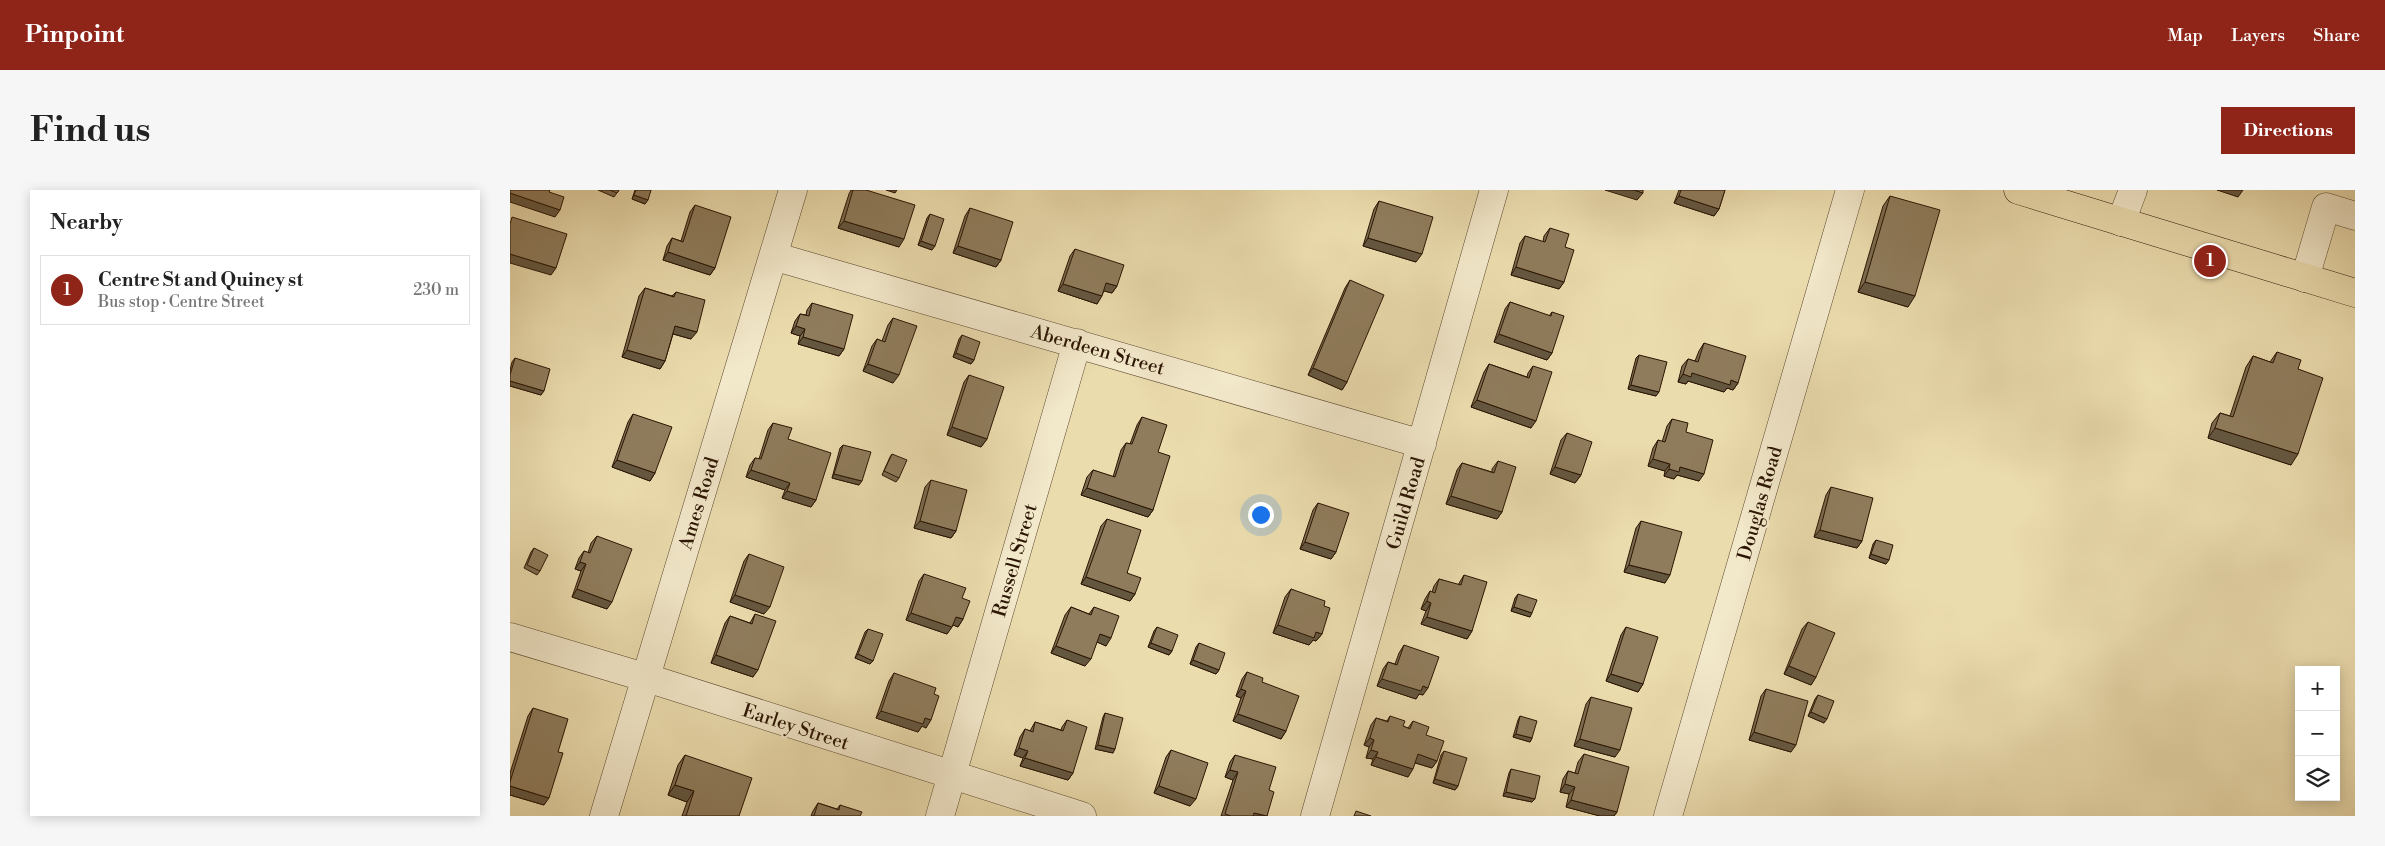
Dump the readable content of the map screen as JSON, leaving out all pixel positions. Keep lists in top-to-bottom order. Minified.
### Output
{"streets":{"street":["Aberdeen Street","Ames Road","Guild Road","Douglas Road","Russell Street","Earley Street"]},"crossings":[["Aberdeen Street","Ames Road"],["Aberdeen Street","Guild Road"],["Aberdeen Street","Russell Street"],["Ames Road","Earley Street"],["Russell Street","Earley Street"]],"page":{"header":"Pinpoint","nav":["Map","Layers","Share"],"buttons":"Directions","title":"Find us","heading":"Nearby","pins":"1","list":[{"mark":"1","name":"Centre St and Quincy st","note":"Bus stop · Centre Street","value":"230 m"}],"map_buttons":["+","−"]}}
